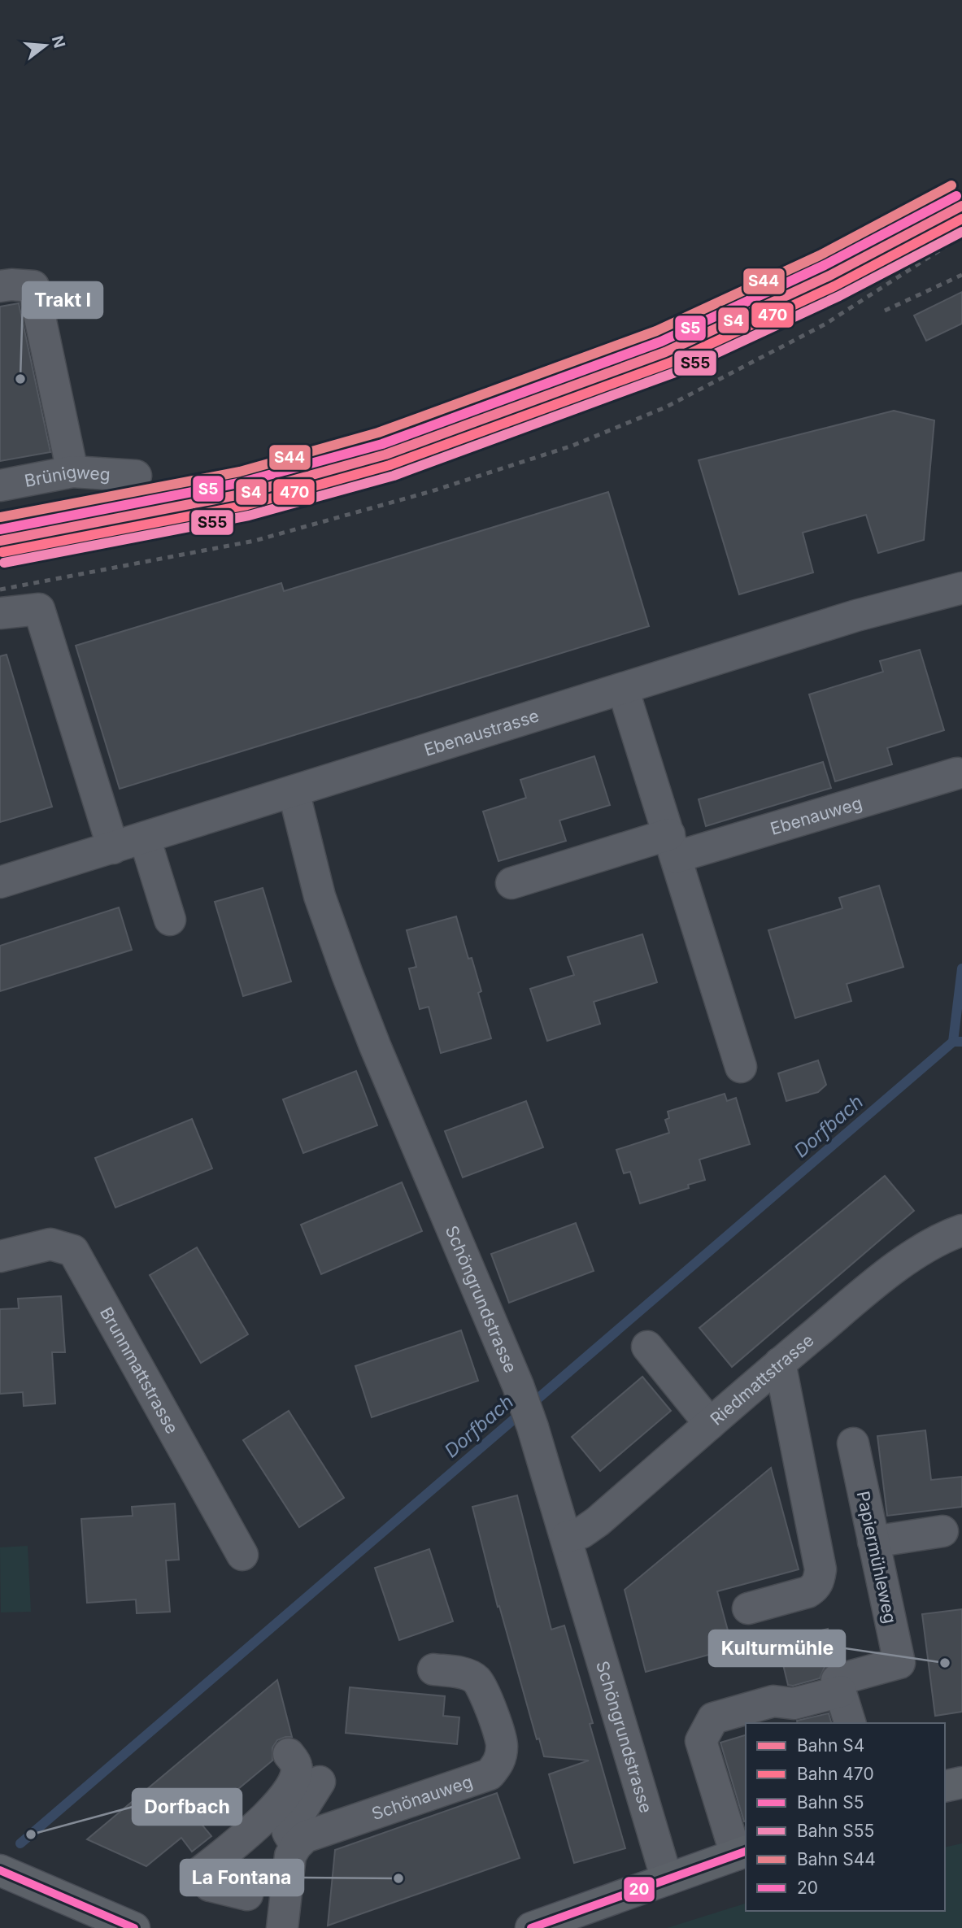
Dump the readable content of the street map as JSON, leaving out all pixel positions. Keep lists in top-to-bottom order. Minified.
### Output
{"streets":{"street":["Brünigweg","Ebenaustrasse","Ebenauweg","Schöngrundstrasse","Brunnmattstrasse","Riedmattstrasse","Papiermühleweg","Schönauweg"]},"crossings":[["Ebenaustrasse","Schöngrundstrasse"],["Schöngrundstrasse","Riedmattstrasse"]],"water":["Dorfbach"],"places":["Trakt I","Kulturmühle","Dorfbach","La Fontana"],"lines":["rail line S44","rail line S5","rail line S4","rail line 470","rail line S55","transit line 20"],"legend":["Bahn S4","Bahn 470","Bahn S5","Bahn S55","Bahn S44","20"],"north":"right"}
